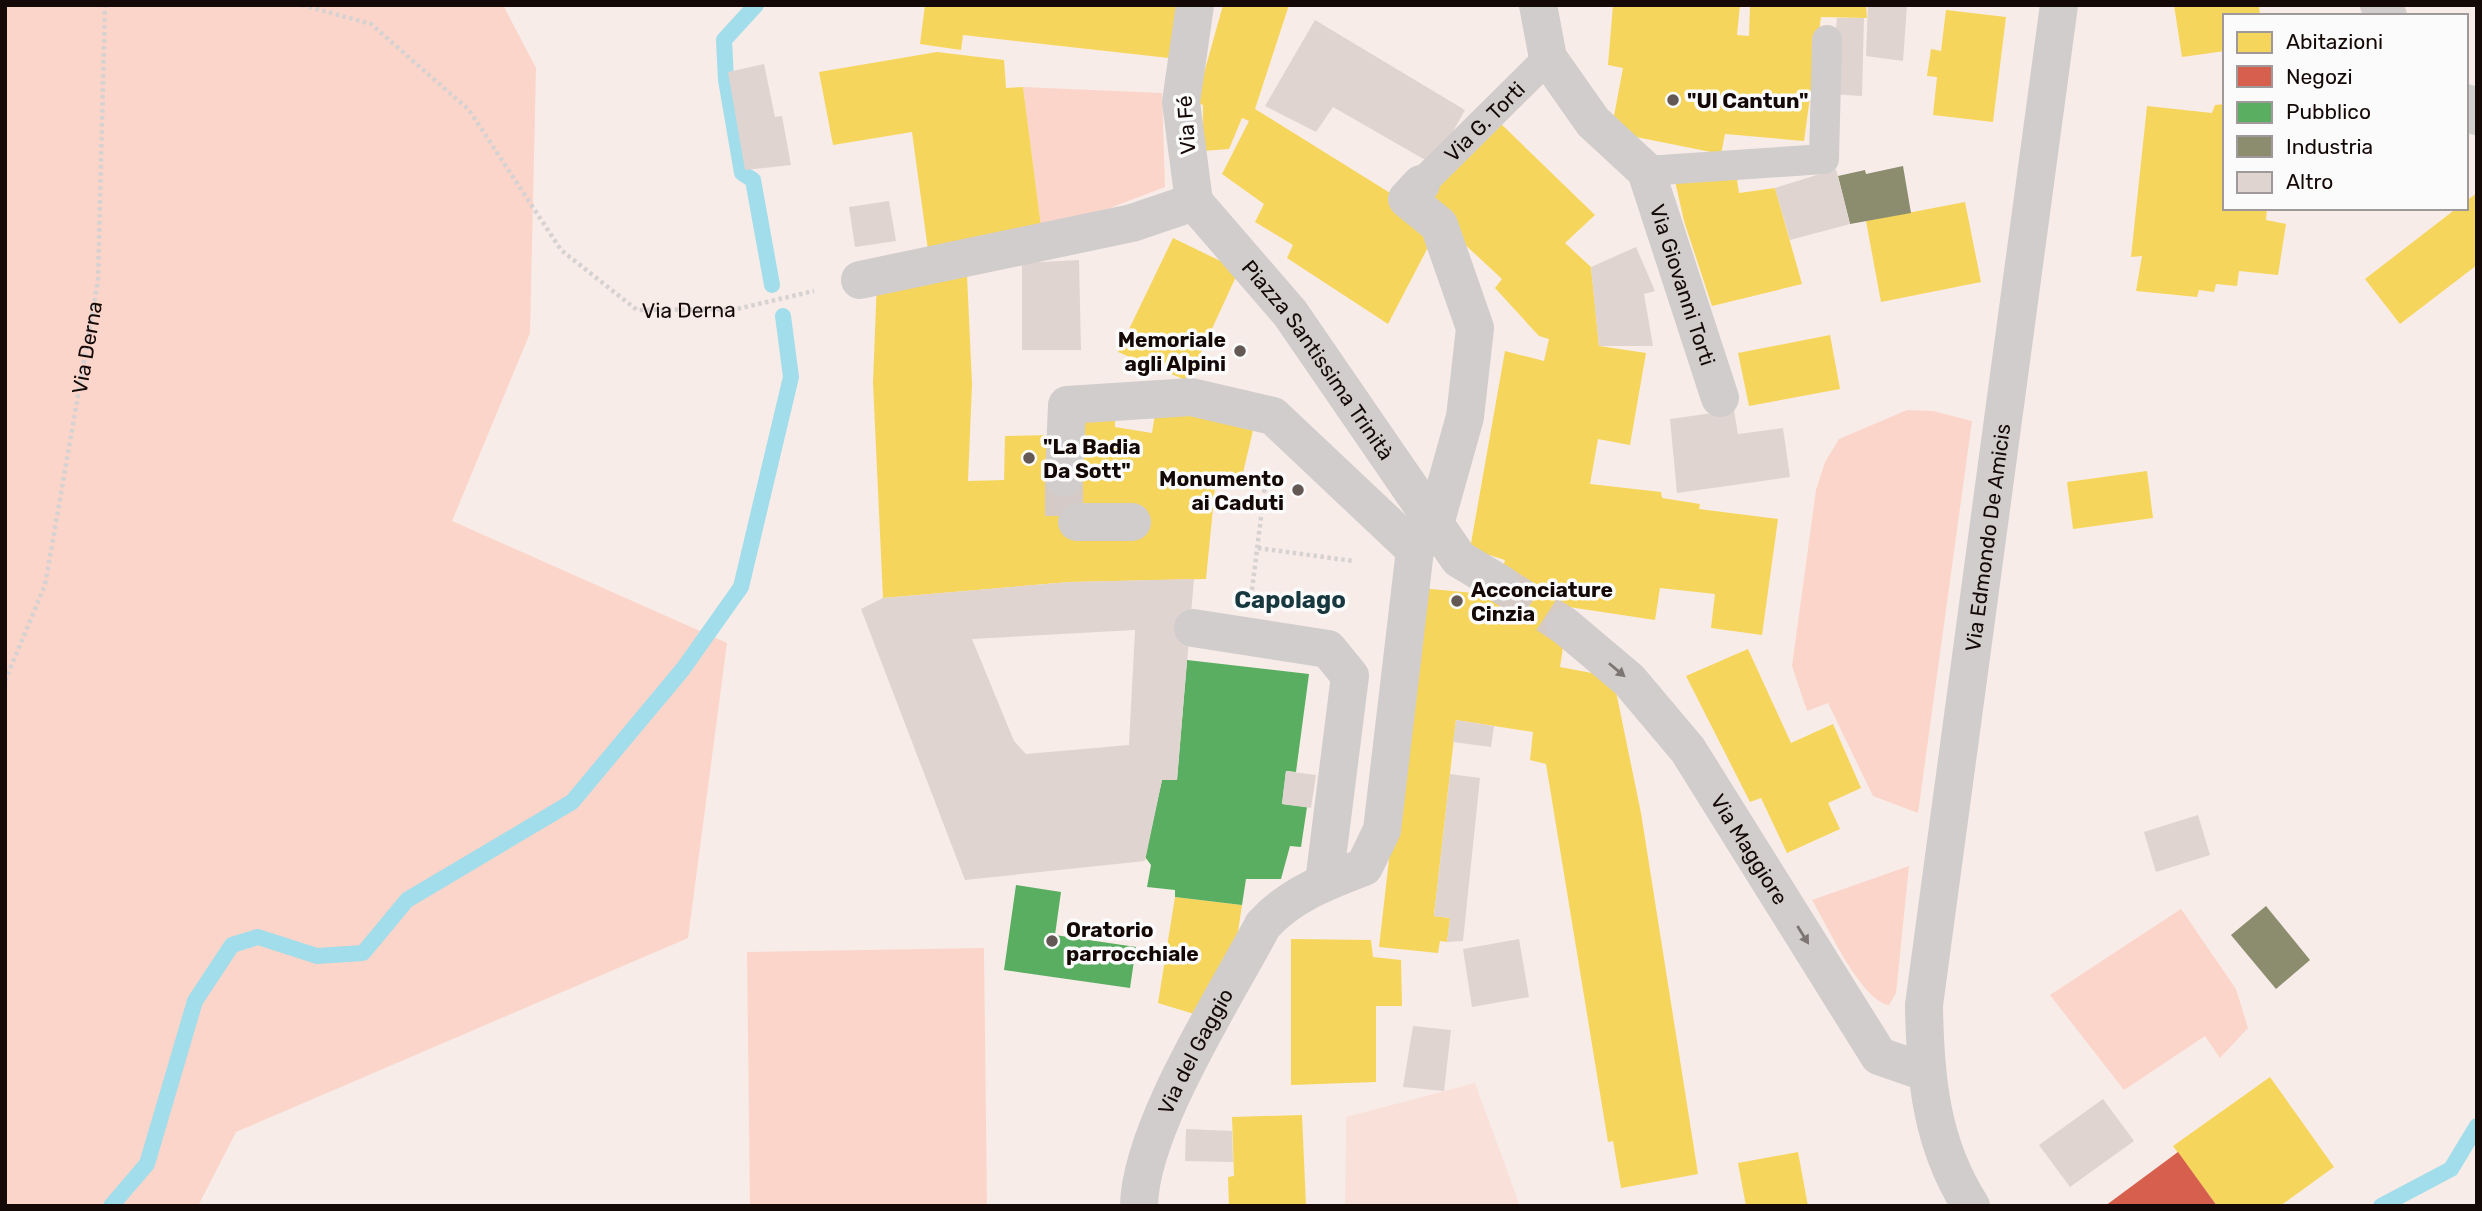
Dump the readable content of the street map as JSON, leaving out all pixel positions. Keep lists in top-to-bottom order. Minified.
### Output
{"streets":{"street":["Via Fé","Via Giovanni Torti","Piazza Santissima Trinità","Via Edmondo De Amicis","Via Maggiore","Via del Gaggio"],"lane":["Via G. Torti"],"path":["Via Derna"]},"crossings":[["Via G. Torti","Via Giovanni Torti"],["Via Fé","Piazza Santissima Trinità"],["Via Edmondo De Amicis","Via Maggiore"]],"one_way":["Via Maggiore"],"districts":["Capolago"],"places":["\"Ul Cantun\"","Memoriale agli Alpini","\"La Badia Da Sott\"","Monumento ai Caduti","Acconciature Cinzia","Oratorio parrocchiale"],"legend":["Abitazioni","Negozi","Pubblico","Industria","Altro"]}
